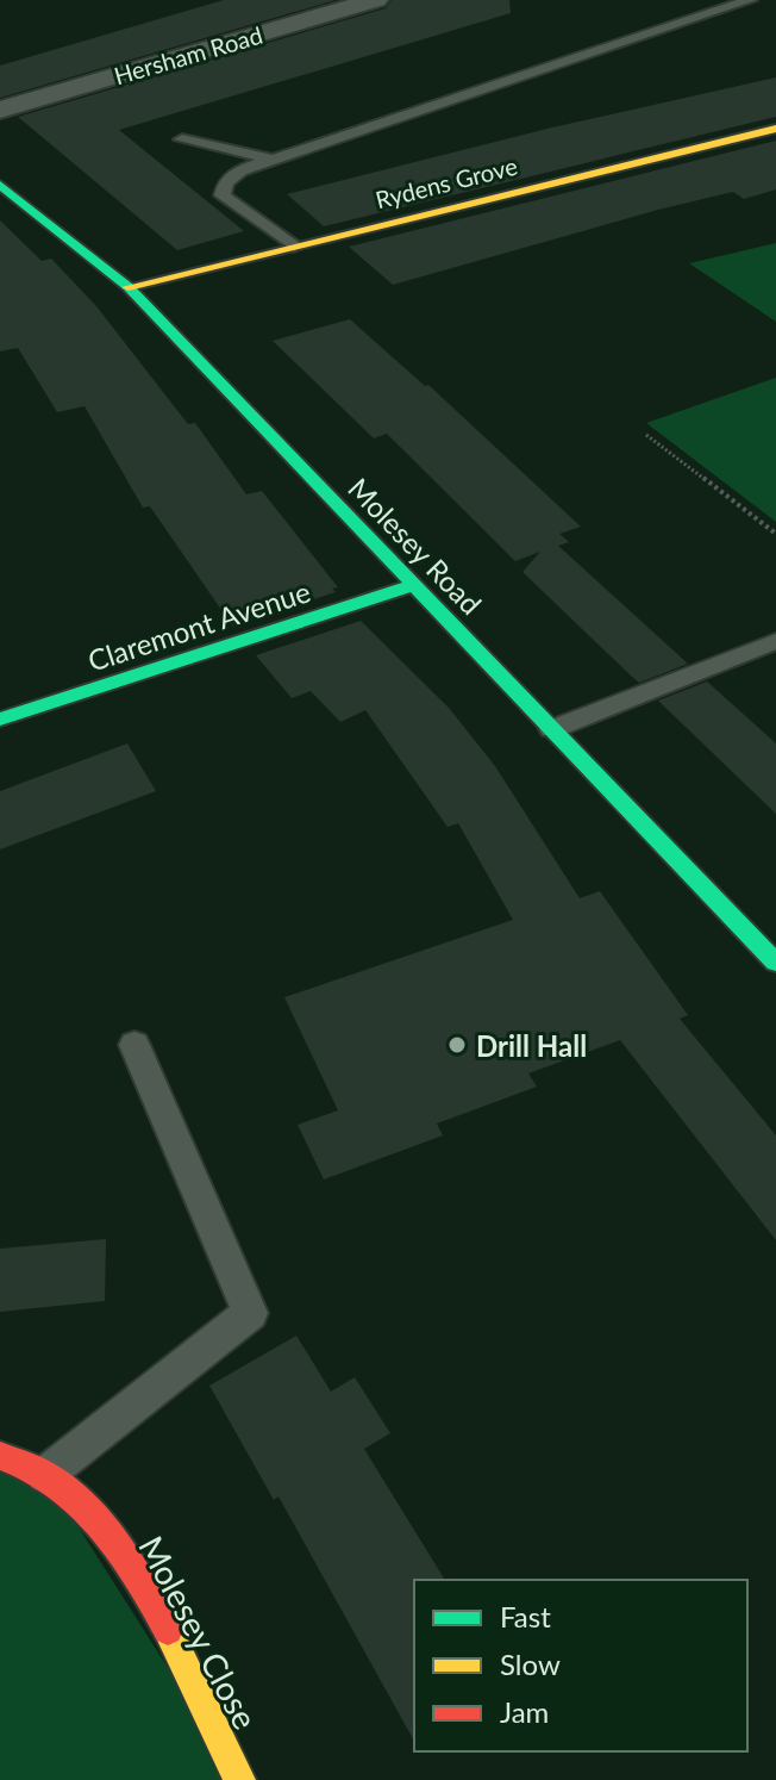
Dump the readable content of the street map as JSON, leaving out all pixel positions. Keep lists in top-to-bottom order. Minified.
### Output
{"streets":{"street":["Hersham Road","Rydens Grove","Molesey Road","Claremont Avenue","Molesey Close"]},"crossings":[["Rydens Grove","Molesey Road"],["Molesey Road","Claremont Avenue"]],"places":["Drill Hall"],"legend":["Fast","Slow","Jam"]}
